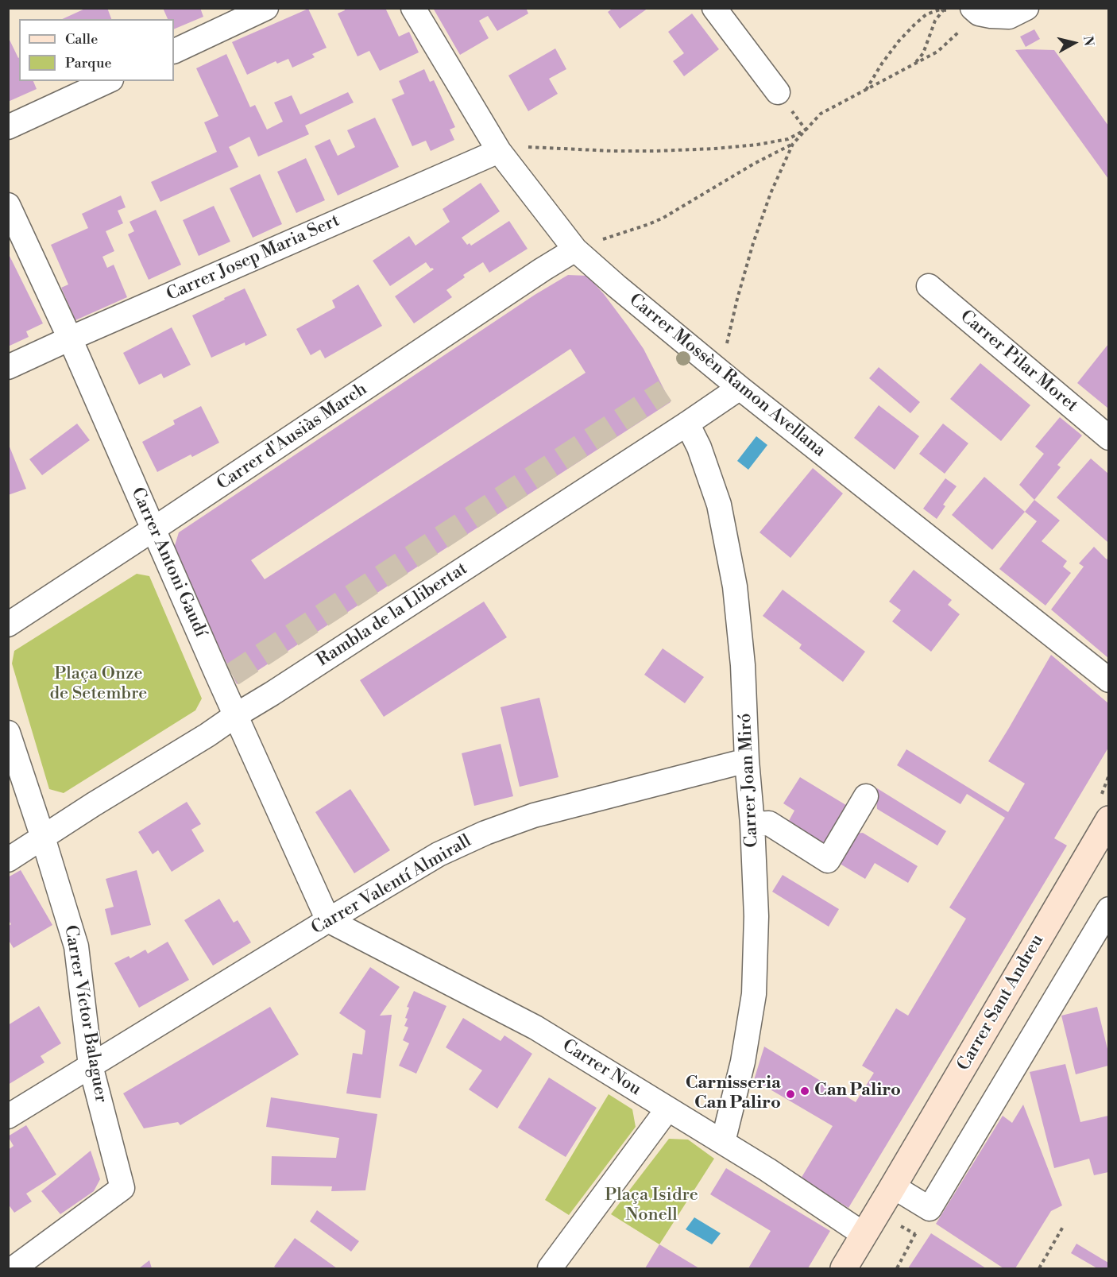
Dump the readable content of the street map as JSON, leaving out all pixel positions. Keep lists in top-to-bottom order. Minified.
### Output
{"streets":{"main road":["Carrer Sant Andreu"],"street":["Carrer Josep Maria Sert","Carrer Pilar Moret","Carrer Mossèn Ramon Avellana","Carrer d'Ausiàs March","Carrer Antoni Gaudí","Rambla de la Llibertat","Carrer Joan Miró","Carrer Valentí Almirall","Carrer Víctor Balaguer","Carrer Nou"]},"crossings":[["Carrer Josep Maria Sert","Carrer Mossèn Ramon Avellana"],["Carrer Josep Maria Sert","Carrer Antoni Gaudí"],["Carrer Mossèn Ramon Avellana","Carrer d'Ausiàs March"],["Carrer Mossèn Ramon Avellana","Rambla de la Llibertat"],["Carrer d'Ausiàs March","Carrer Antoni Gaudí"],["Carrer Antoni Gaudí","Rambla de la Llibertat"],["Carrer Antoni Gaudí","Carrer Valentí Almirall"],["Carrer Antoni Gaudí","Carrer Nou"],["Rambla de la Llibertat","Carrer Joan Miró"],["Rambla de la Llibertat","Carrer Víctor Balaguer"],["Carrer Joan Miró","Carrer Valentí Almirall"],["Carrer Joan Miró","Carrer Nou"],["Carrer Valentí Almirall","Carrer Víctor Balaguer"],["Carrer Valentí Almirall","Carrer Nou"],["Carrer Sant Andreu","Carrer Nou"]],"parks":["Plaça Onze de Setembre","Plaça Isidre Nonell"],"places":["Can Paliro","Carnisseria Can Paliro"],"legend":["Calle","Parque"],"north":"right"}
